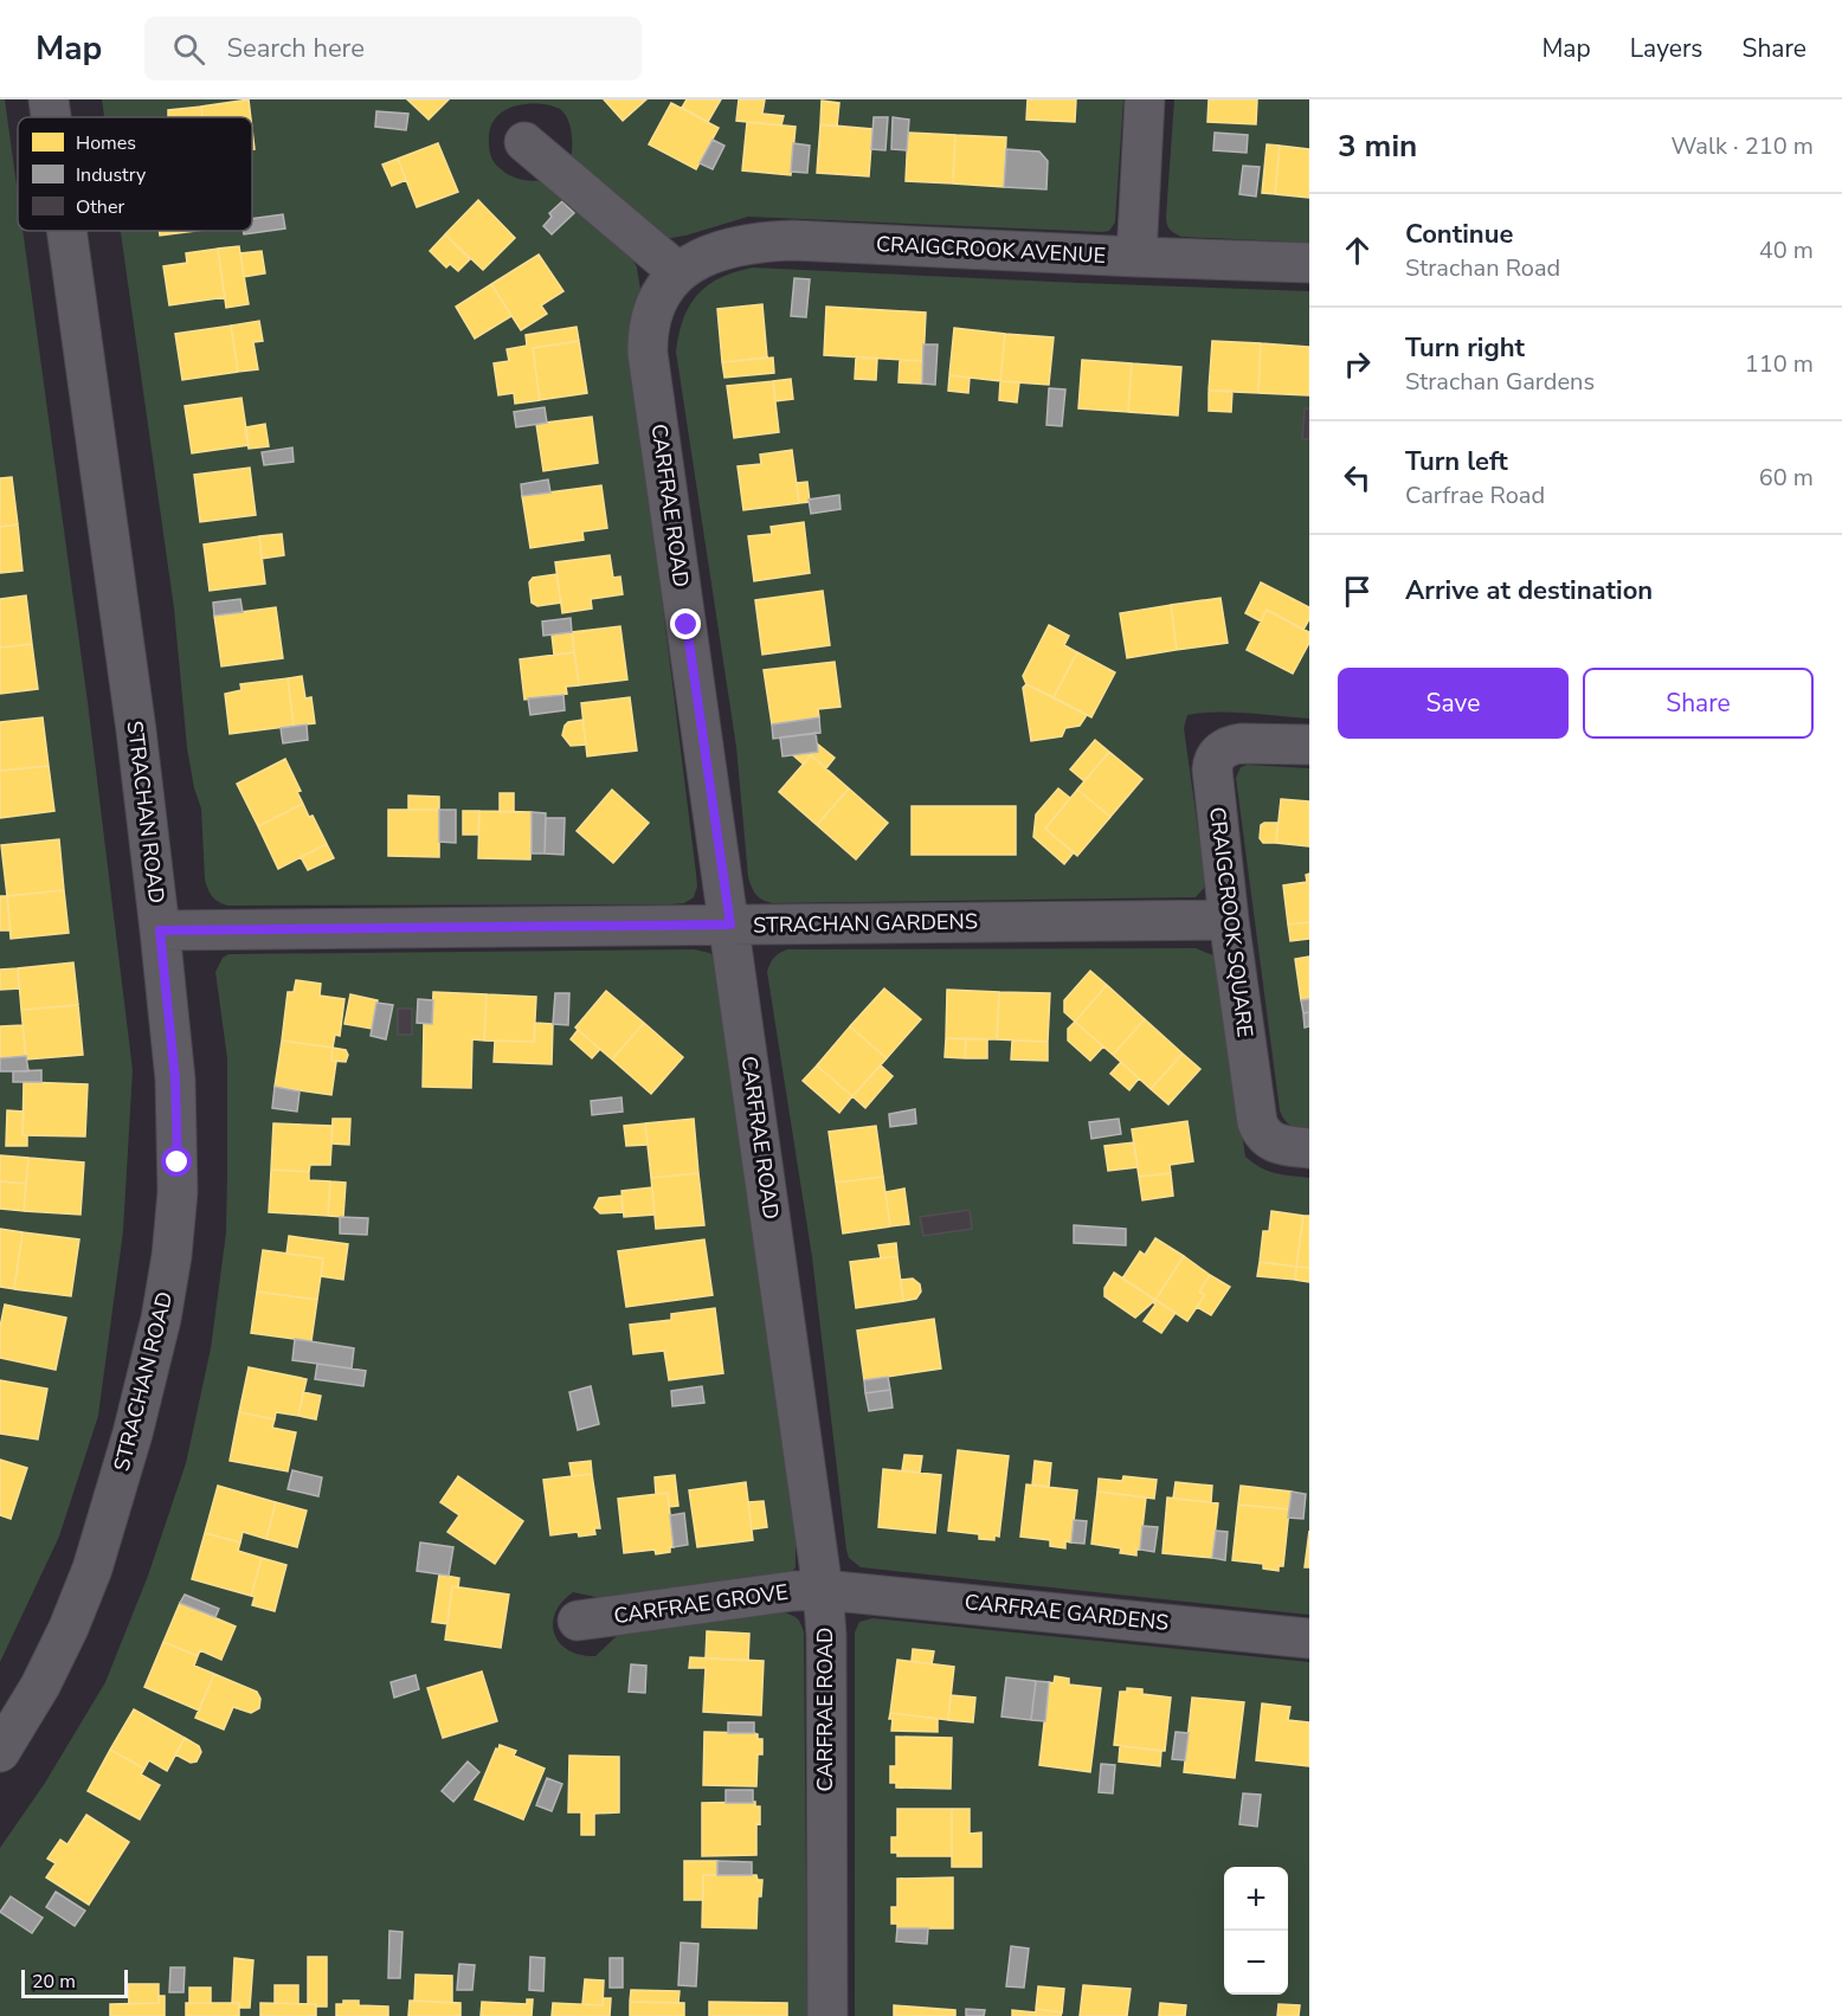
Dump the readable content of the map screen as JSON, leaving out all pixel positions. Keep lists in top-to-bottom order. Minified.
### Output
{"streets":{"street":["CRAIGCROOK AVENUE","CARFRAE ROAD","STRACHAN ROAD","CRAIGCROOK SQUARE","STRACHAN GARDENS","CARFRAE GROVE","CARFRAE GARDENS"]},"crossings":[["CRAIGCROOK AVENUE","CARFRAE ROAD"],["CARFRAE ROAD","STRACHAN GARDENS"],["CARFRAE ROAD","CARFRAE GROVE"],["CARFRAE ROAD","CARFRAE GARDENS"],["STRACHAN ROAD","STRACHAN GARDENS"],["CRAIGCROOK SQUARE","STRACHAN GARDENS"],["CARFRAE GROVE","CARFRAE GARDENS"]],"legend":["Homes","Industry","Other"],"scale_bar":"20 m","page":{"header":"Map","search":"Search here","nav":["Map","Layers","Share"],"heading":["3 min","Walk · 210 m"],"list":[["Continue","Strachan Road","40 m"],["Turn right","Strachan Gardens","110 m"],["Turn left","Carfrae Road","60 m"],"Arrive at destination"],"buttons":["Save","Share"],"map_buttons":["+","−"],"scale":"20 m"}}
